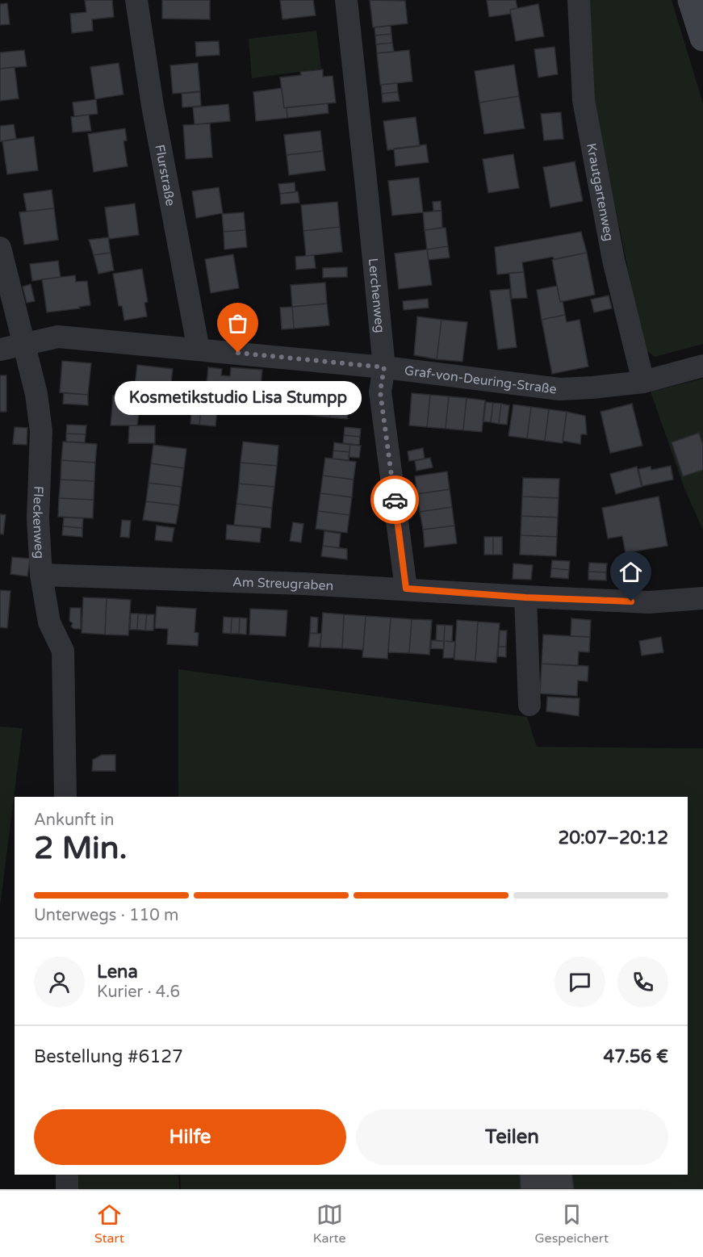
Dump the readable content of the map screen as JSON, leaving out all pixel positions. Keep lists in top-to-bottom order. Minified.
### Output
{"streets":{"street":["Flurstraße","Krautgartenweg","Lerchenweg","Graf-von-Deuring-Straße","Fleckenweg","Am Streugraben"]},"crossings":[["Flurstraße","Graf-von-Deuring-Straße"],["Krautgartenweg","Graf-von-Deuring-Straße"],["Lerchenweg","Graf-von-Deuring-Straße"],["Lerchenweg","Am Streugraben"],["Graf-von-Deuring-Straße","Fleckenweg"],["Fleckenweg","Am Streugraben"]],"places":["Kosmetikstudio Lisa Stumpp"],"page":{"bubble":"Kosmetikstudio Lisa Stumpp","heading":["2 Min.","Ankunft in","20:07–20:12"],"panel":["Lena","Kurier · 4.6","Bestellung #6127","47.56 €"],"bar":"Unterwegs · 110 m","buttons":["Hilfe","Teilen"],"tabs":["Start","Karte","Gespeichert"]}}
